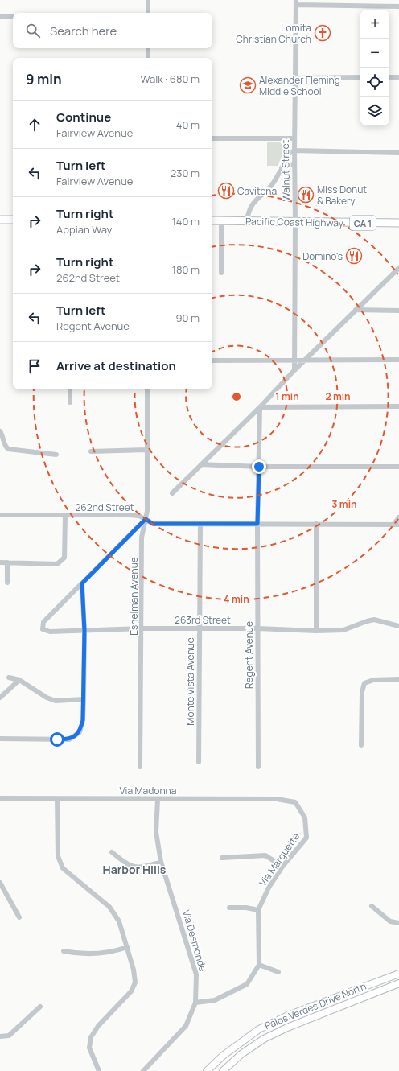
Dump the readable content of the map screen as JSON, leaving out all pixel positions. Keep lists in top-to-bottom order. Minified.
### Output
{"streets":{"highway":["Pacific Coast Highway","CA 1"],"main road":["Palos Verdes Drive North"],"street":["Walnut Street","262nd Street","Eshelman Avenue","263rd Street","Regent Avenue","Monte Vista Avenue","Via Madonna","Via Marquette","Via Desmonde"]},"crossings":[["Walnut Street","Pacific Coast Highway"],["262nd Street","Eshelman Avenue"],["262nd Street","Regent Avenue"],["262nd Street","Monte Vista Avenue"],["Eshelman Avenue","263rd Street"],["263rd Street","Regent Avenue"],["263rd Street","Monte Vista Avenue"],["Via Madonna","Via Marquette"],["Via Madonna","Via Desmonde"]],"districts":["Harbor Hills"],"places":{"church":["Lomita Christian Church"],"school or university":["Alexander Fleming Middle School"],"restaurant":["Cavitena","Miss Donut & Bakery","Domino's"]},"page":{"map_buttons":["+","−"],"search":"Search here","heading":["9 min","Walk · 680 m"],"list":[["Continue","Fairview Avenue","40 m"],["Turn left","Fairview Avenue","230 m"],["Turn right","Appian Way","140 m"],["Turn right","262nd Street","180 m"],["Turn left","Regent Avenue","90 m"],"Arrive at destination"]},"rings":["1 min","2 min","3 min","4 min"]}
